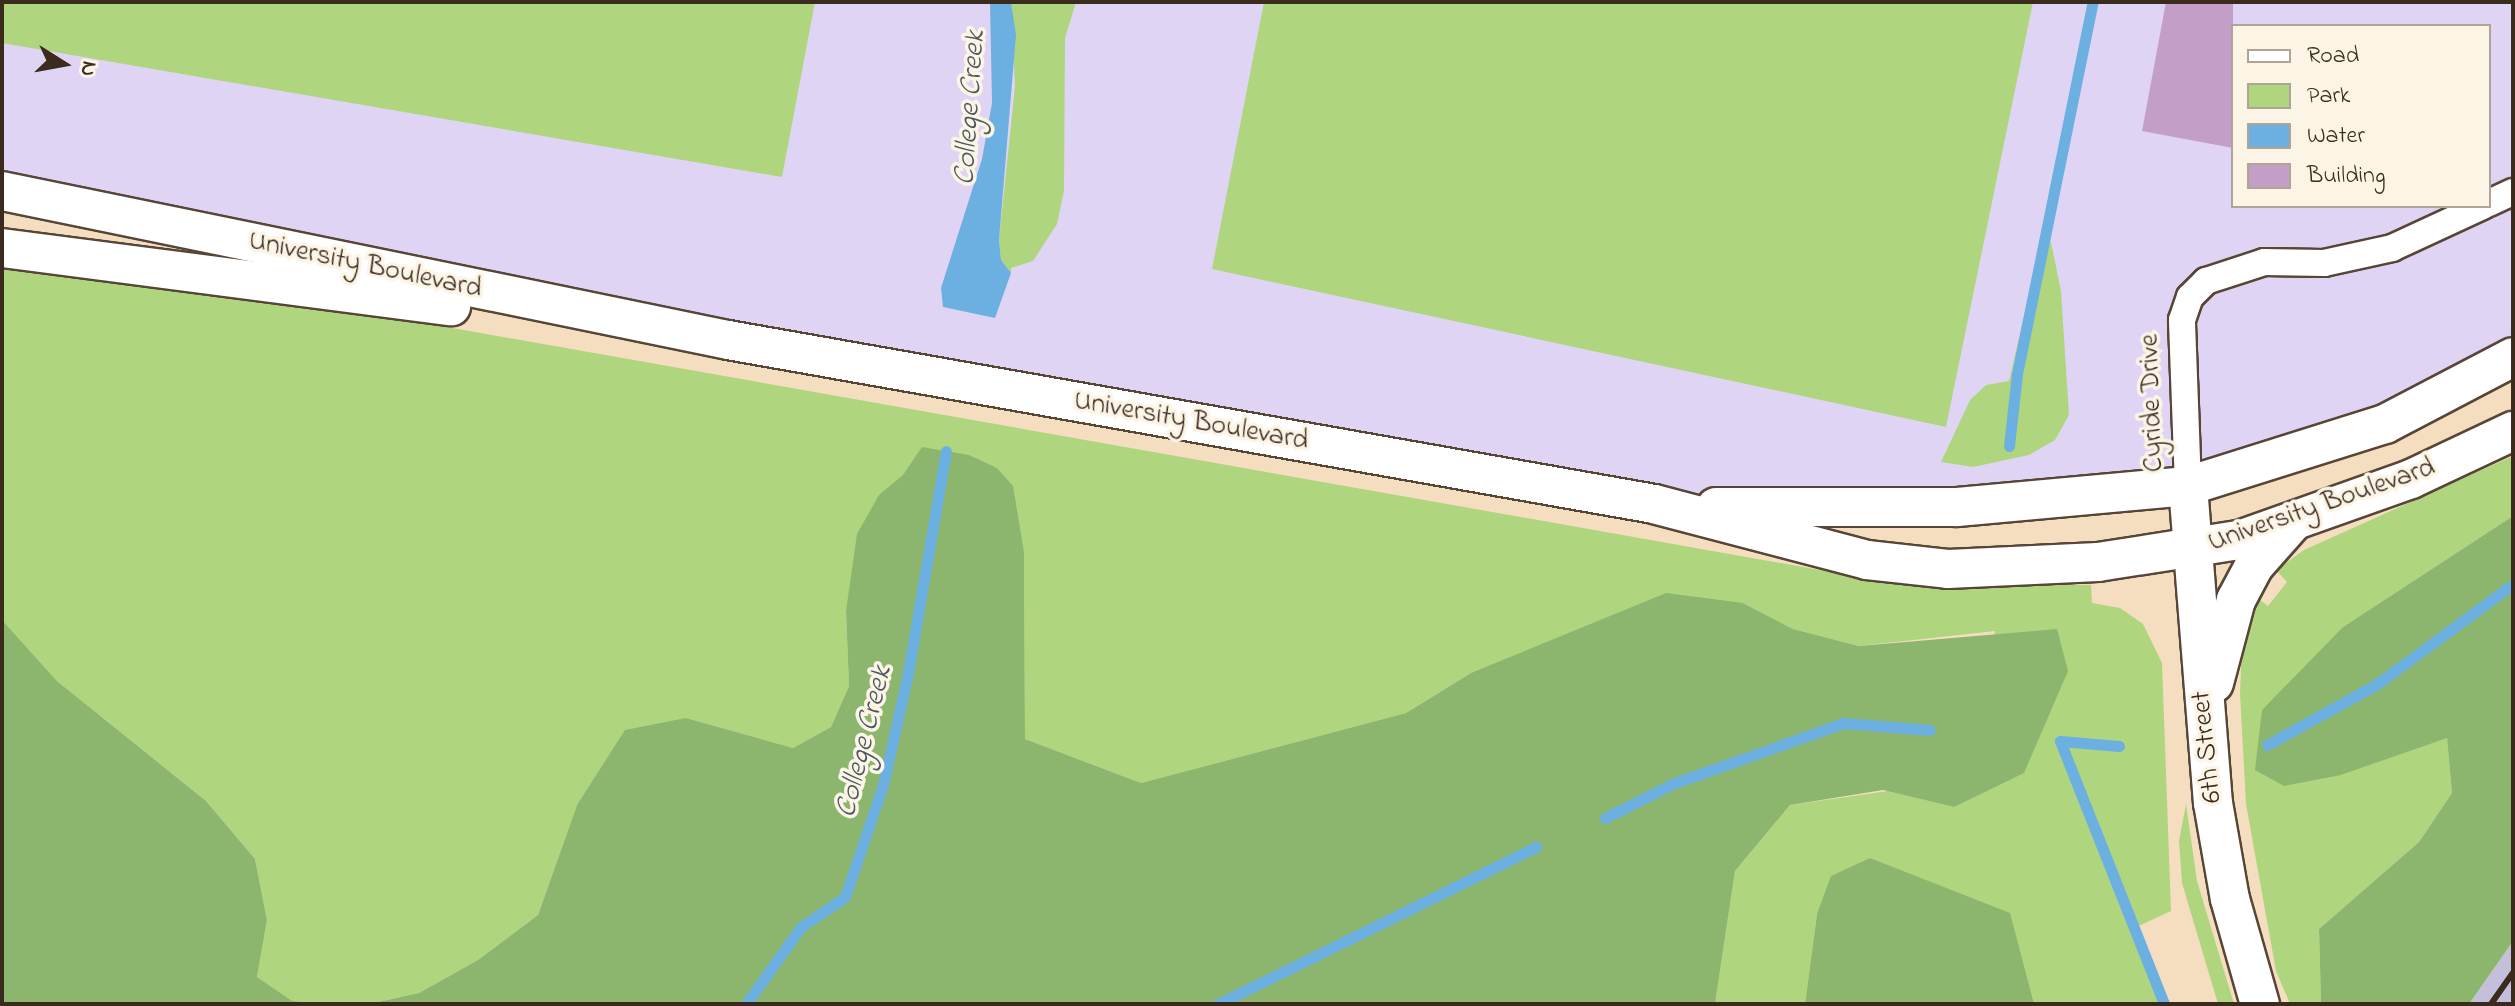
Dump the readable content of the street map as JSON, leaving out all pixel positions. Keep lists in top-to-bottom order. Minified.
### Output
{"streets":{"main road":["University Boulevard","6th Street"],"street":["Cyride Drive"]},"crossings":[["University Boulevard","Cyride Drive"],["University Boulevard","6th Street"],["Cyride Drive","6th Street"]],"water":["College Creek"],"legend":["Road","Park","Water","Building"],"north":"right"}
